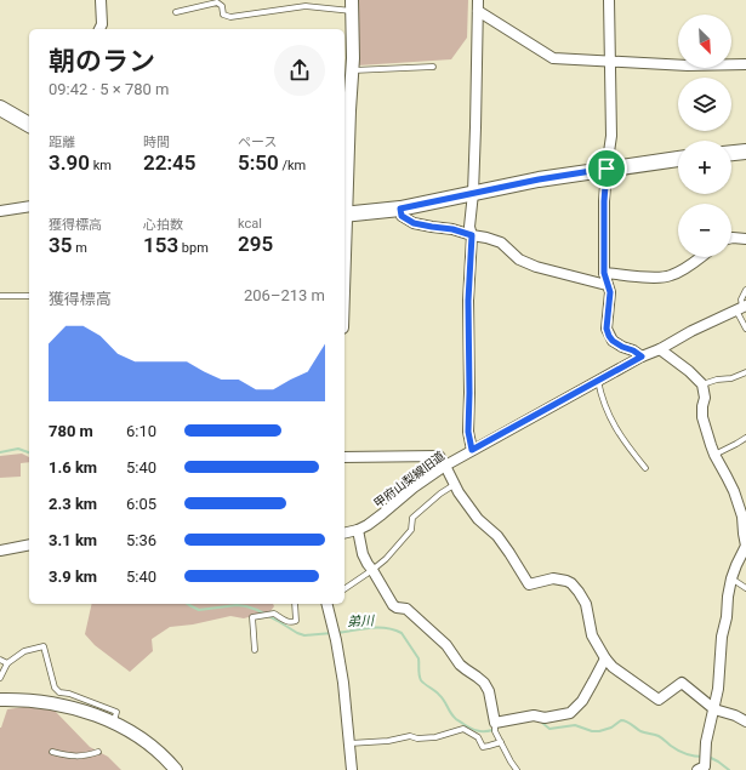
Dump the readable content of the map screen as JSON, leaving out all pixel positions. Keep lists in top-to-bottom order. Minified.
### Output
{"streets":{"street":["甲府山梨線旧道"]},"water":["弟川"],"north":"bottom right","page":{"map_buttons":["+","−"],"heading":["朝のラン","09:42 · 5 × 780 m"],"stats":[["距離","3.90 km"],["時間","22:45"],["ペース","5:50 /km"],["獲得標高","35 m"],["心拍数","153 bpm"],["kcal","295"]],"chart":["獲得標高","206–213 m"],"list":[{"name":"780 m","note":"6:10"},{"name":"1.6 km","note":"5:40"},{"name":"2.3 km","note":"6:05"},{"name":"3.1 km","note":"5:36"},{"name":"3.9 km","note":"5:40"}]}}
